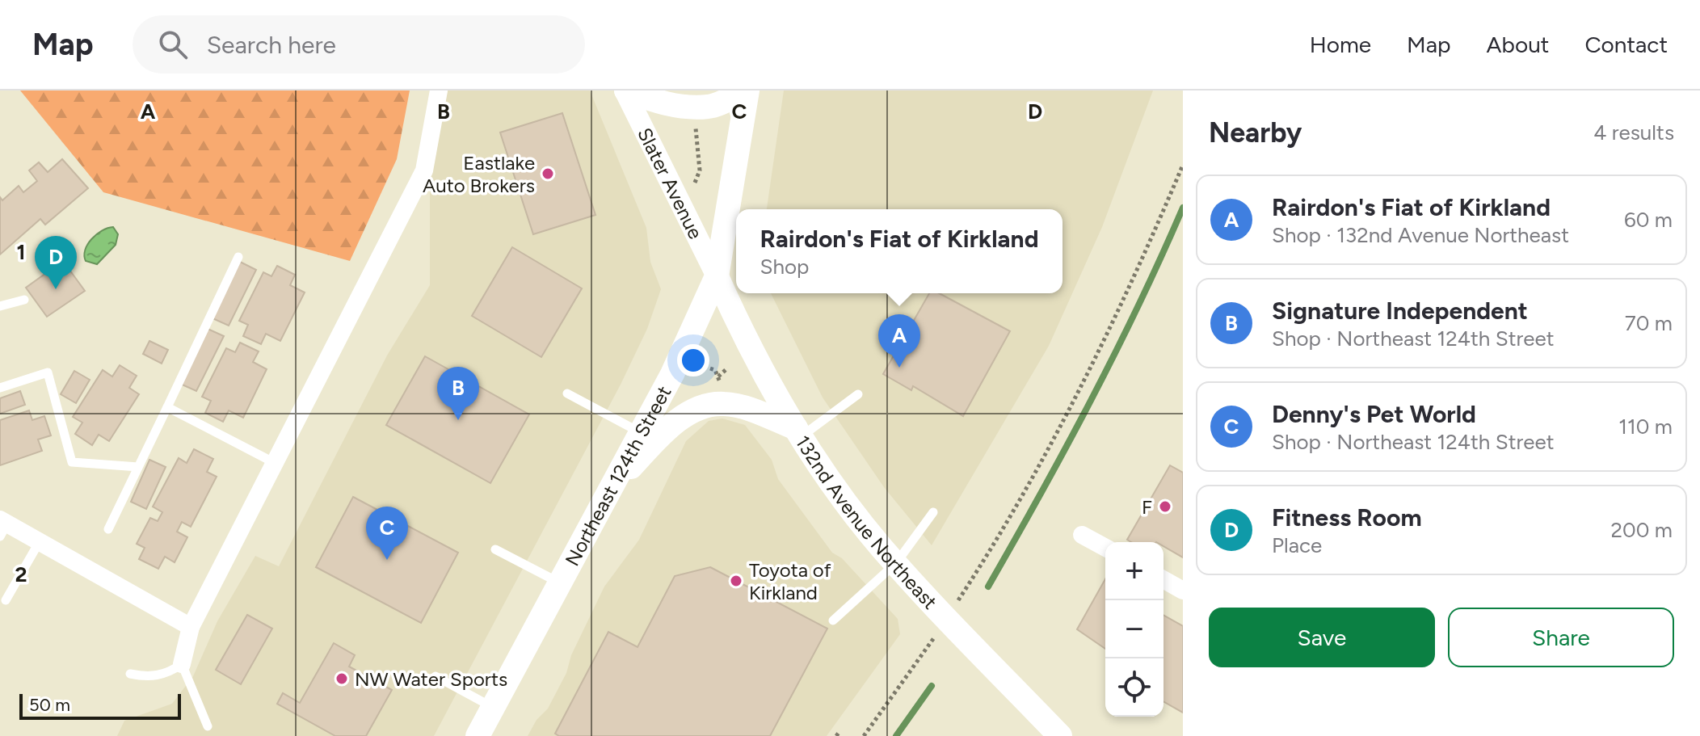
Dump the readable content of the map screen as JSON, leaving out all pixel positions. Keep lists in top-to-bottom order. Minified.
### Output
{"streets":{"main road":["Northeast 124th Street","132nd Avenue Northeast"],"street":["Slater Avenue"]},"crossings":[["Slater Avenue","Northeast 124th Street"],["Slater Avenue","132nd Avenue Northeast"],["Northeast 124th Street","132nd Avenue Northeast"]],"places":["Eastlake Auto Brokers","F","Toyota of Kirkland","NW Water Sports"],"scale_bar":"50 m","page":{"header":"Map","search":"Search here","nav":["Home","Map","About","Contact"],"heading":["Nearby","4 results"],"list":[{"mark":"A","name":"Rairdon's Fiat of Kirkland","note":"Shop · 132nd Avenue Northeast","value":"60 m"},{"mark":"B","name":"Signature Independent","note":"Shop · Northeast 124th Street","value":"70 m"},{"mark":"C","name":"Denny's Pet World","note":"Shop · Northeast 124th Street","value":"110 m"},{"mark":"D","name":"Fitness Room","note":"Place","value":"200 m"}],"popup":["Rairdon's Fiat of Kirkland","Shop"],"pins":["D","A","B","C"],"map_buttons":["+","−"],"buttons":["Save","Share"],"scale":"50 m"},"grid":{"columns":["A","B","C","D"],"rows":["1","2"]}}
